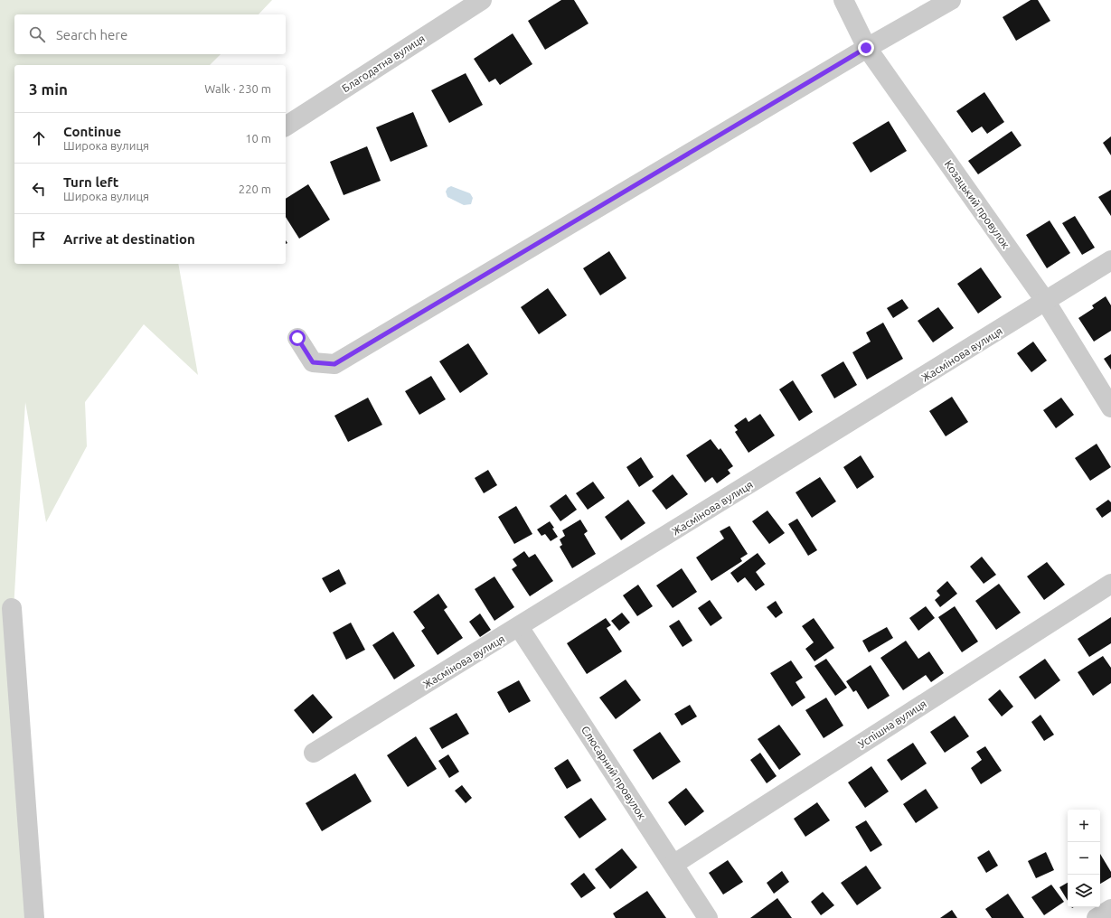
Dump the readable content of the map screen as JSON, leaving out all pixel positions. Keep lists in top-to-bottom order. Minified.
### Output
{"streets":{"street":["Благодатна вулиця","Козацький провулок","Жасмінова вулиця","Успішна вулиця","Слюсарний провулок"]},"crossings":[["Козацький провулок","Жасмінова вулиця"],["Жасмінова вулиця","Слюсарний провулок"],["Успішна вулиця","Слюсарний провулок"]],"page":{"search":"Search here","heading":["3 min","Walk · 230 m"],"list":[["Continue","Широка вулиця","10 m"],["Turn left","Широка вулиця","220 m"],"Arrive at destination"],"map_buttons":["+","−"]}}
